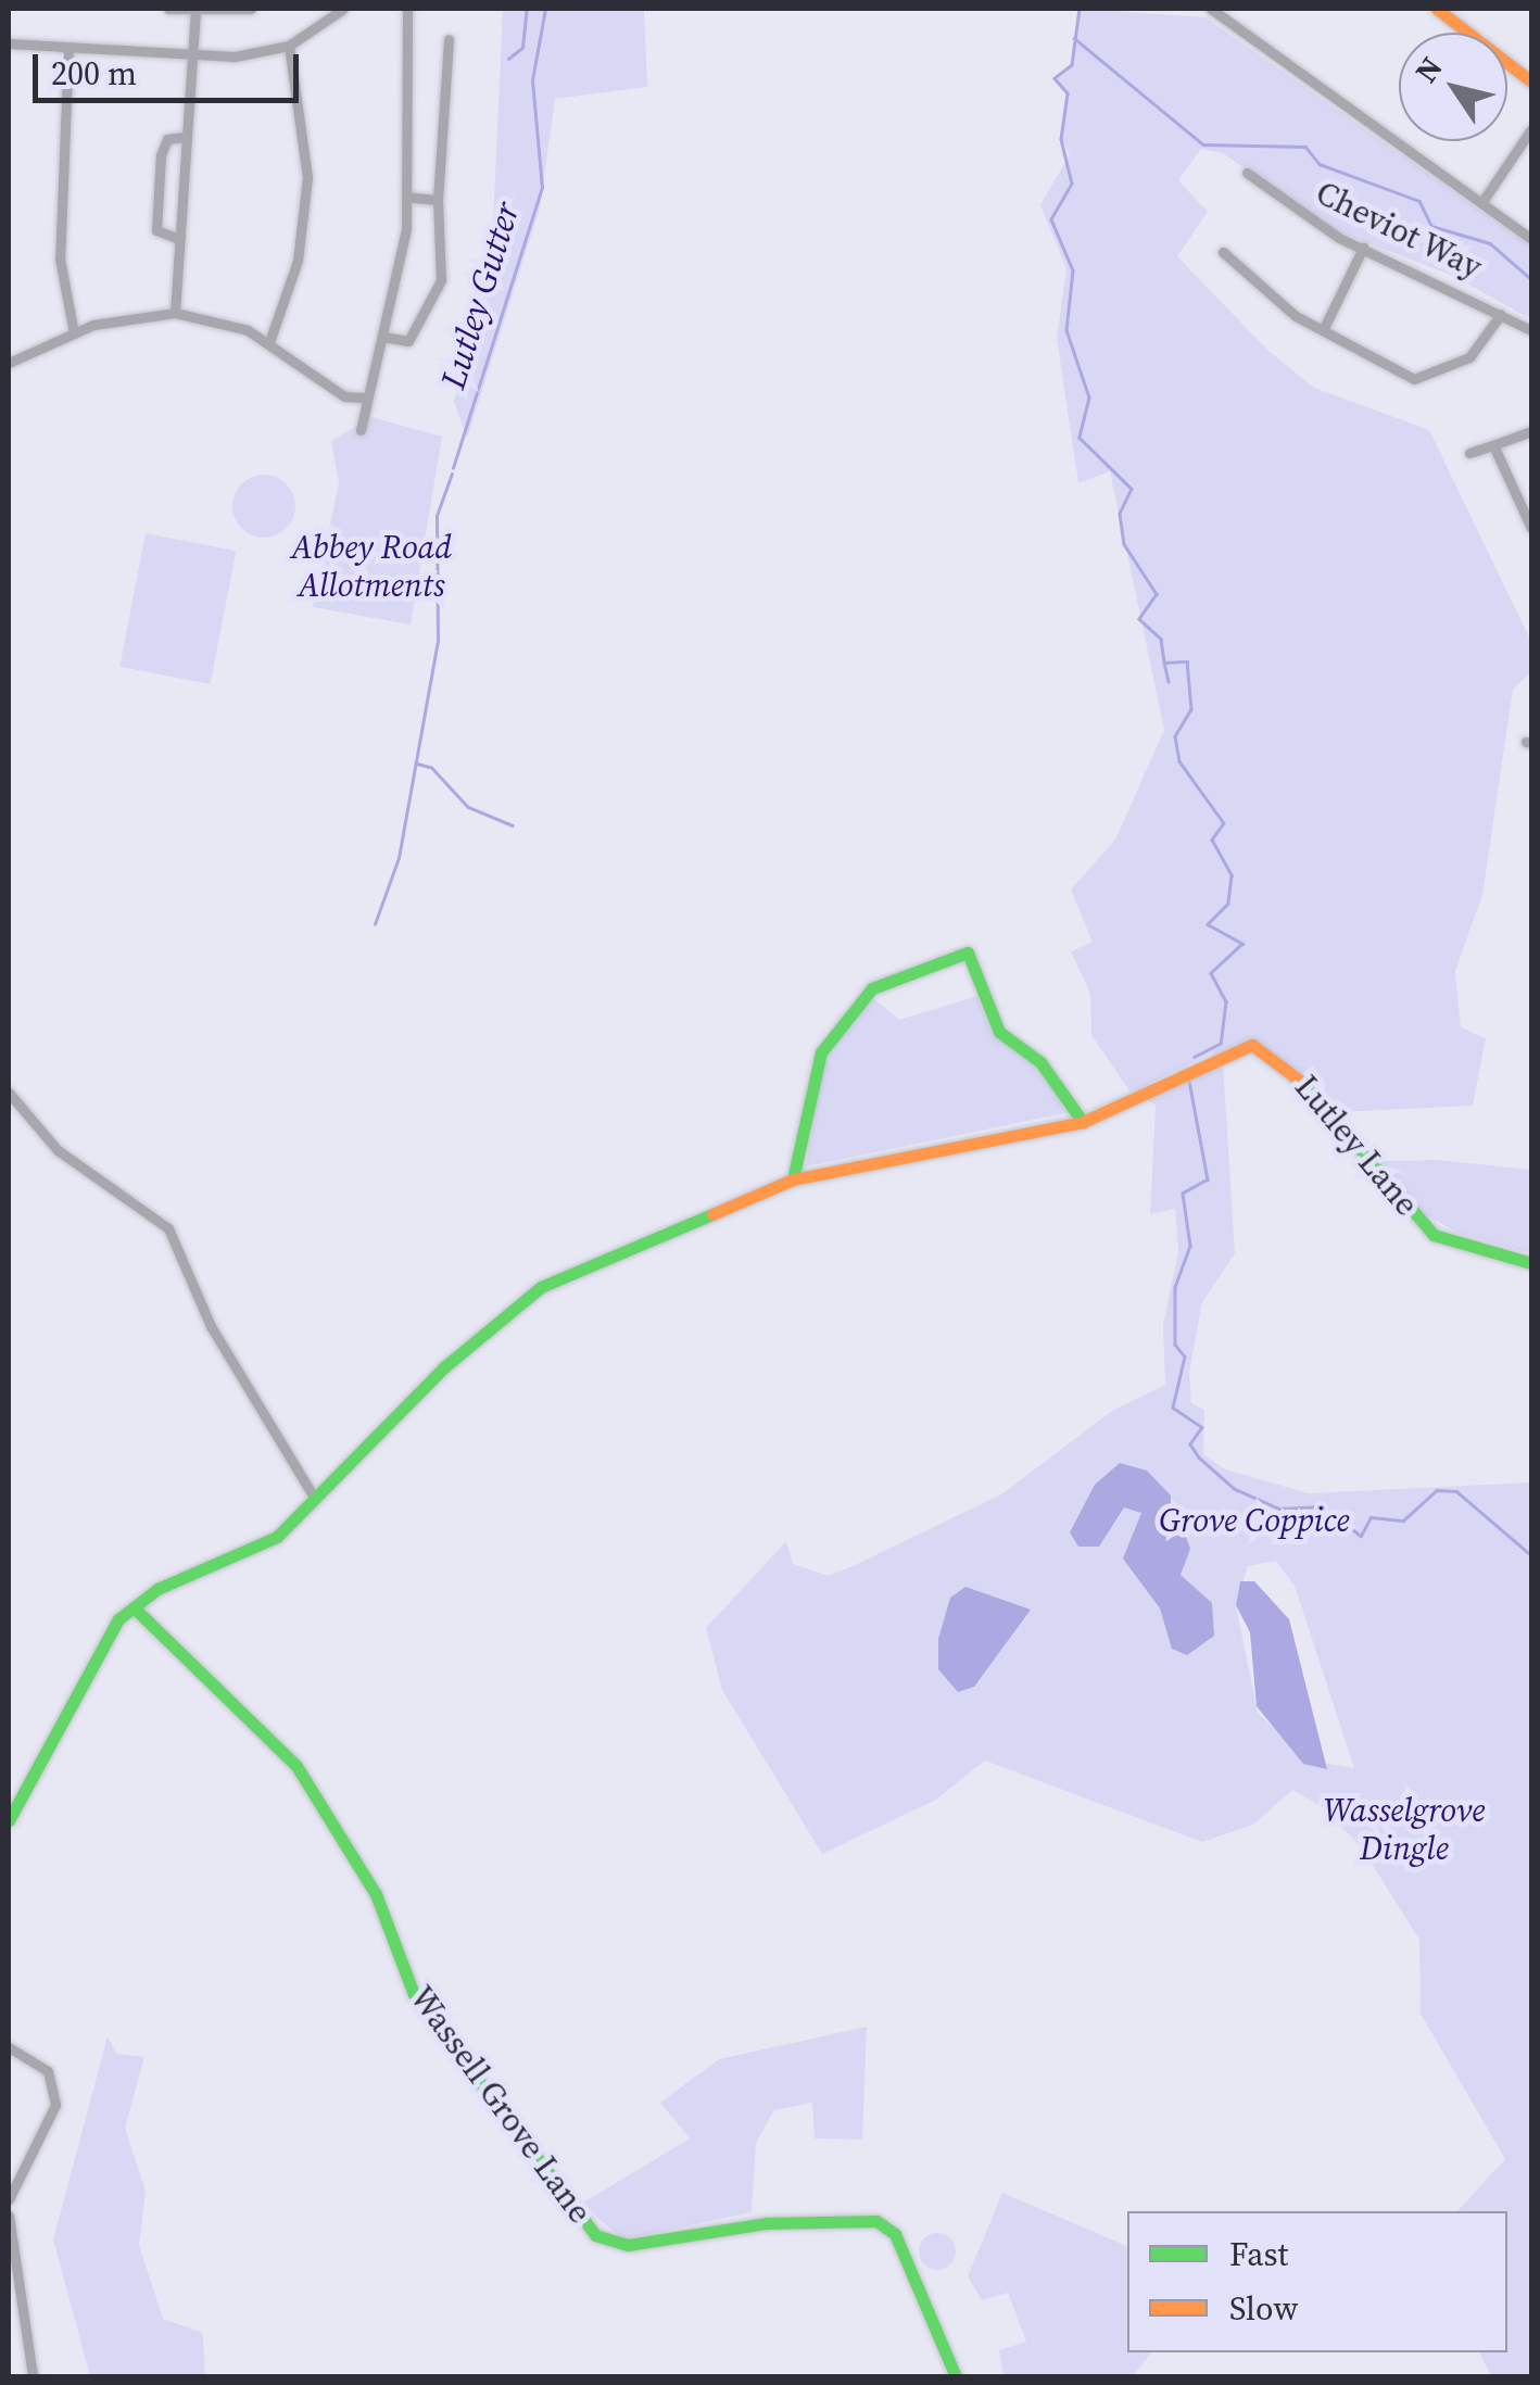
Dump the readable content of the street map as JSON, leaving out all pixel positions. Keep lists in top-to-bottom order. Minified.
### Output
{"streets":{"street":["Cheviot Way","Lutley Lane","Wassell Grove Lane"]},"crossings":[["Lutley Lane","Wassell Grove Lane"]],"water":["Lutley Gutter"],"parks":["Abbey Road Allotments","Grove Coppice","Wasselgrove Dingle"],"legend":["Fast","Slow"],"scale_bar":"200 m","north":"top left"}
